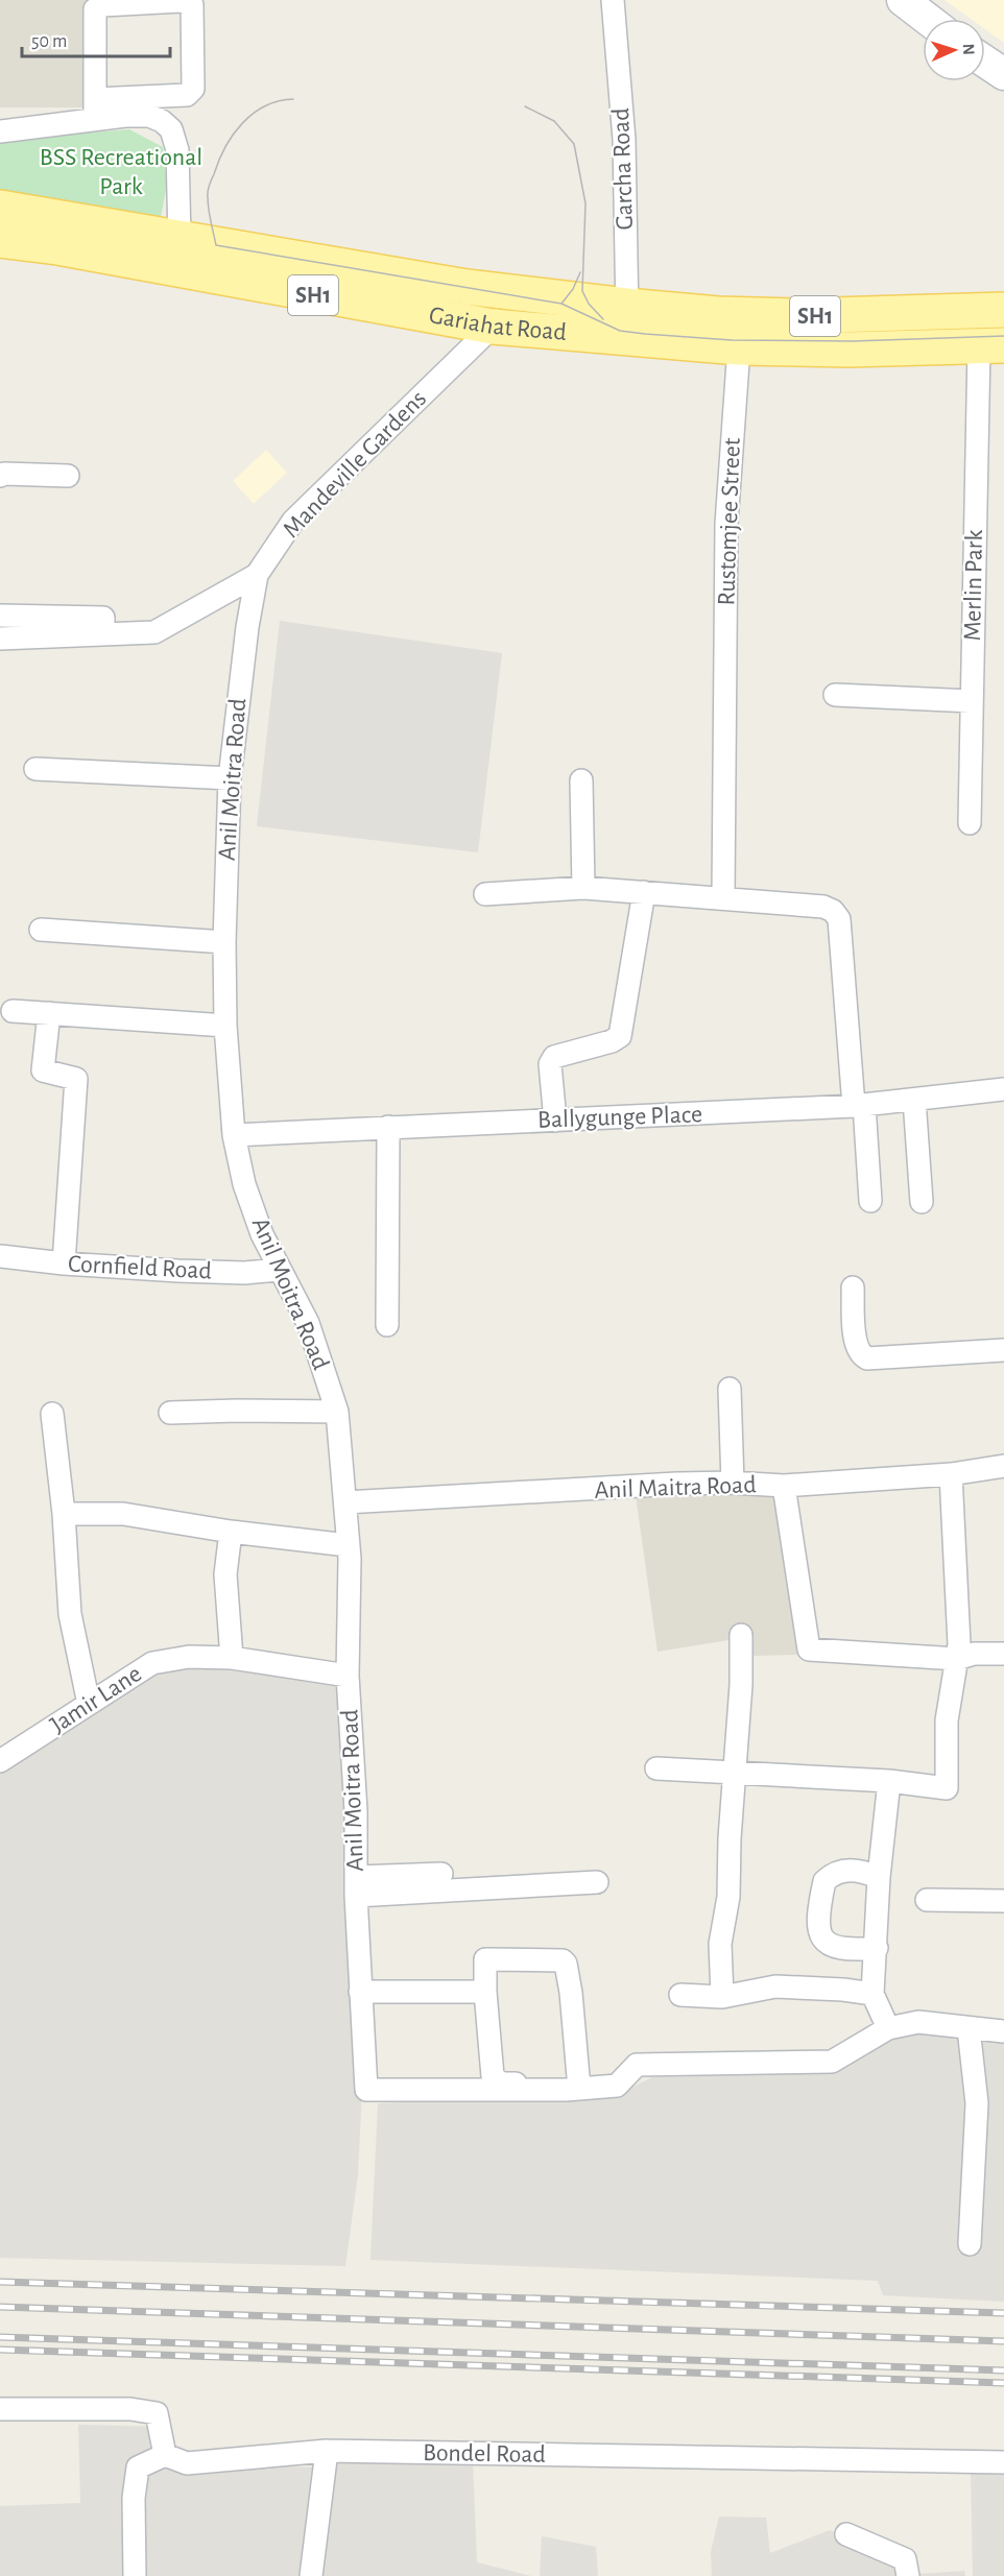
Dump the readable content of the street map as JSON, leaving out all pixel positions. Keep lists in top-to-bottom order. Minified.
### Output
{"streets":{"main road":["SH1","Gariahat Road"],"street":["Garcha Road","Mandeville Gardens","Rustomjee Street","Merlin Park","Anil Moitra Road","Ballygunge Place","Cornfield Road","Anil Maitra Road","Jamir Lane","Bondel Road"]},"crossings":[["Garcha Road","Gariahat Road"],["Gariahat Road","Mandeville Gardens"],["Gariahat Road","Rustomjee Street"],["Gariahat Road","Merlin Park"],["Mandeville Gardens","Anil Moitra Road"],["Anil Moitra Road","Ballygunge Place"],["Anil Moitra Road","Cornfield Road"],["Anil Moitra Road","Anil Maitra Road"],["Anil Moitra Road","Jamir Lane"]],"parks":["BSS Recreational Park"],"scale_bar":"50 m","north":"right"}
